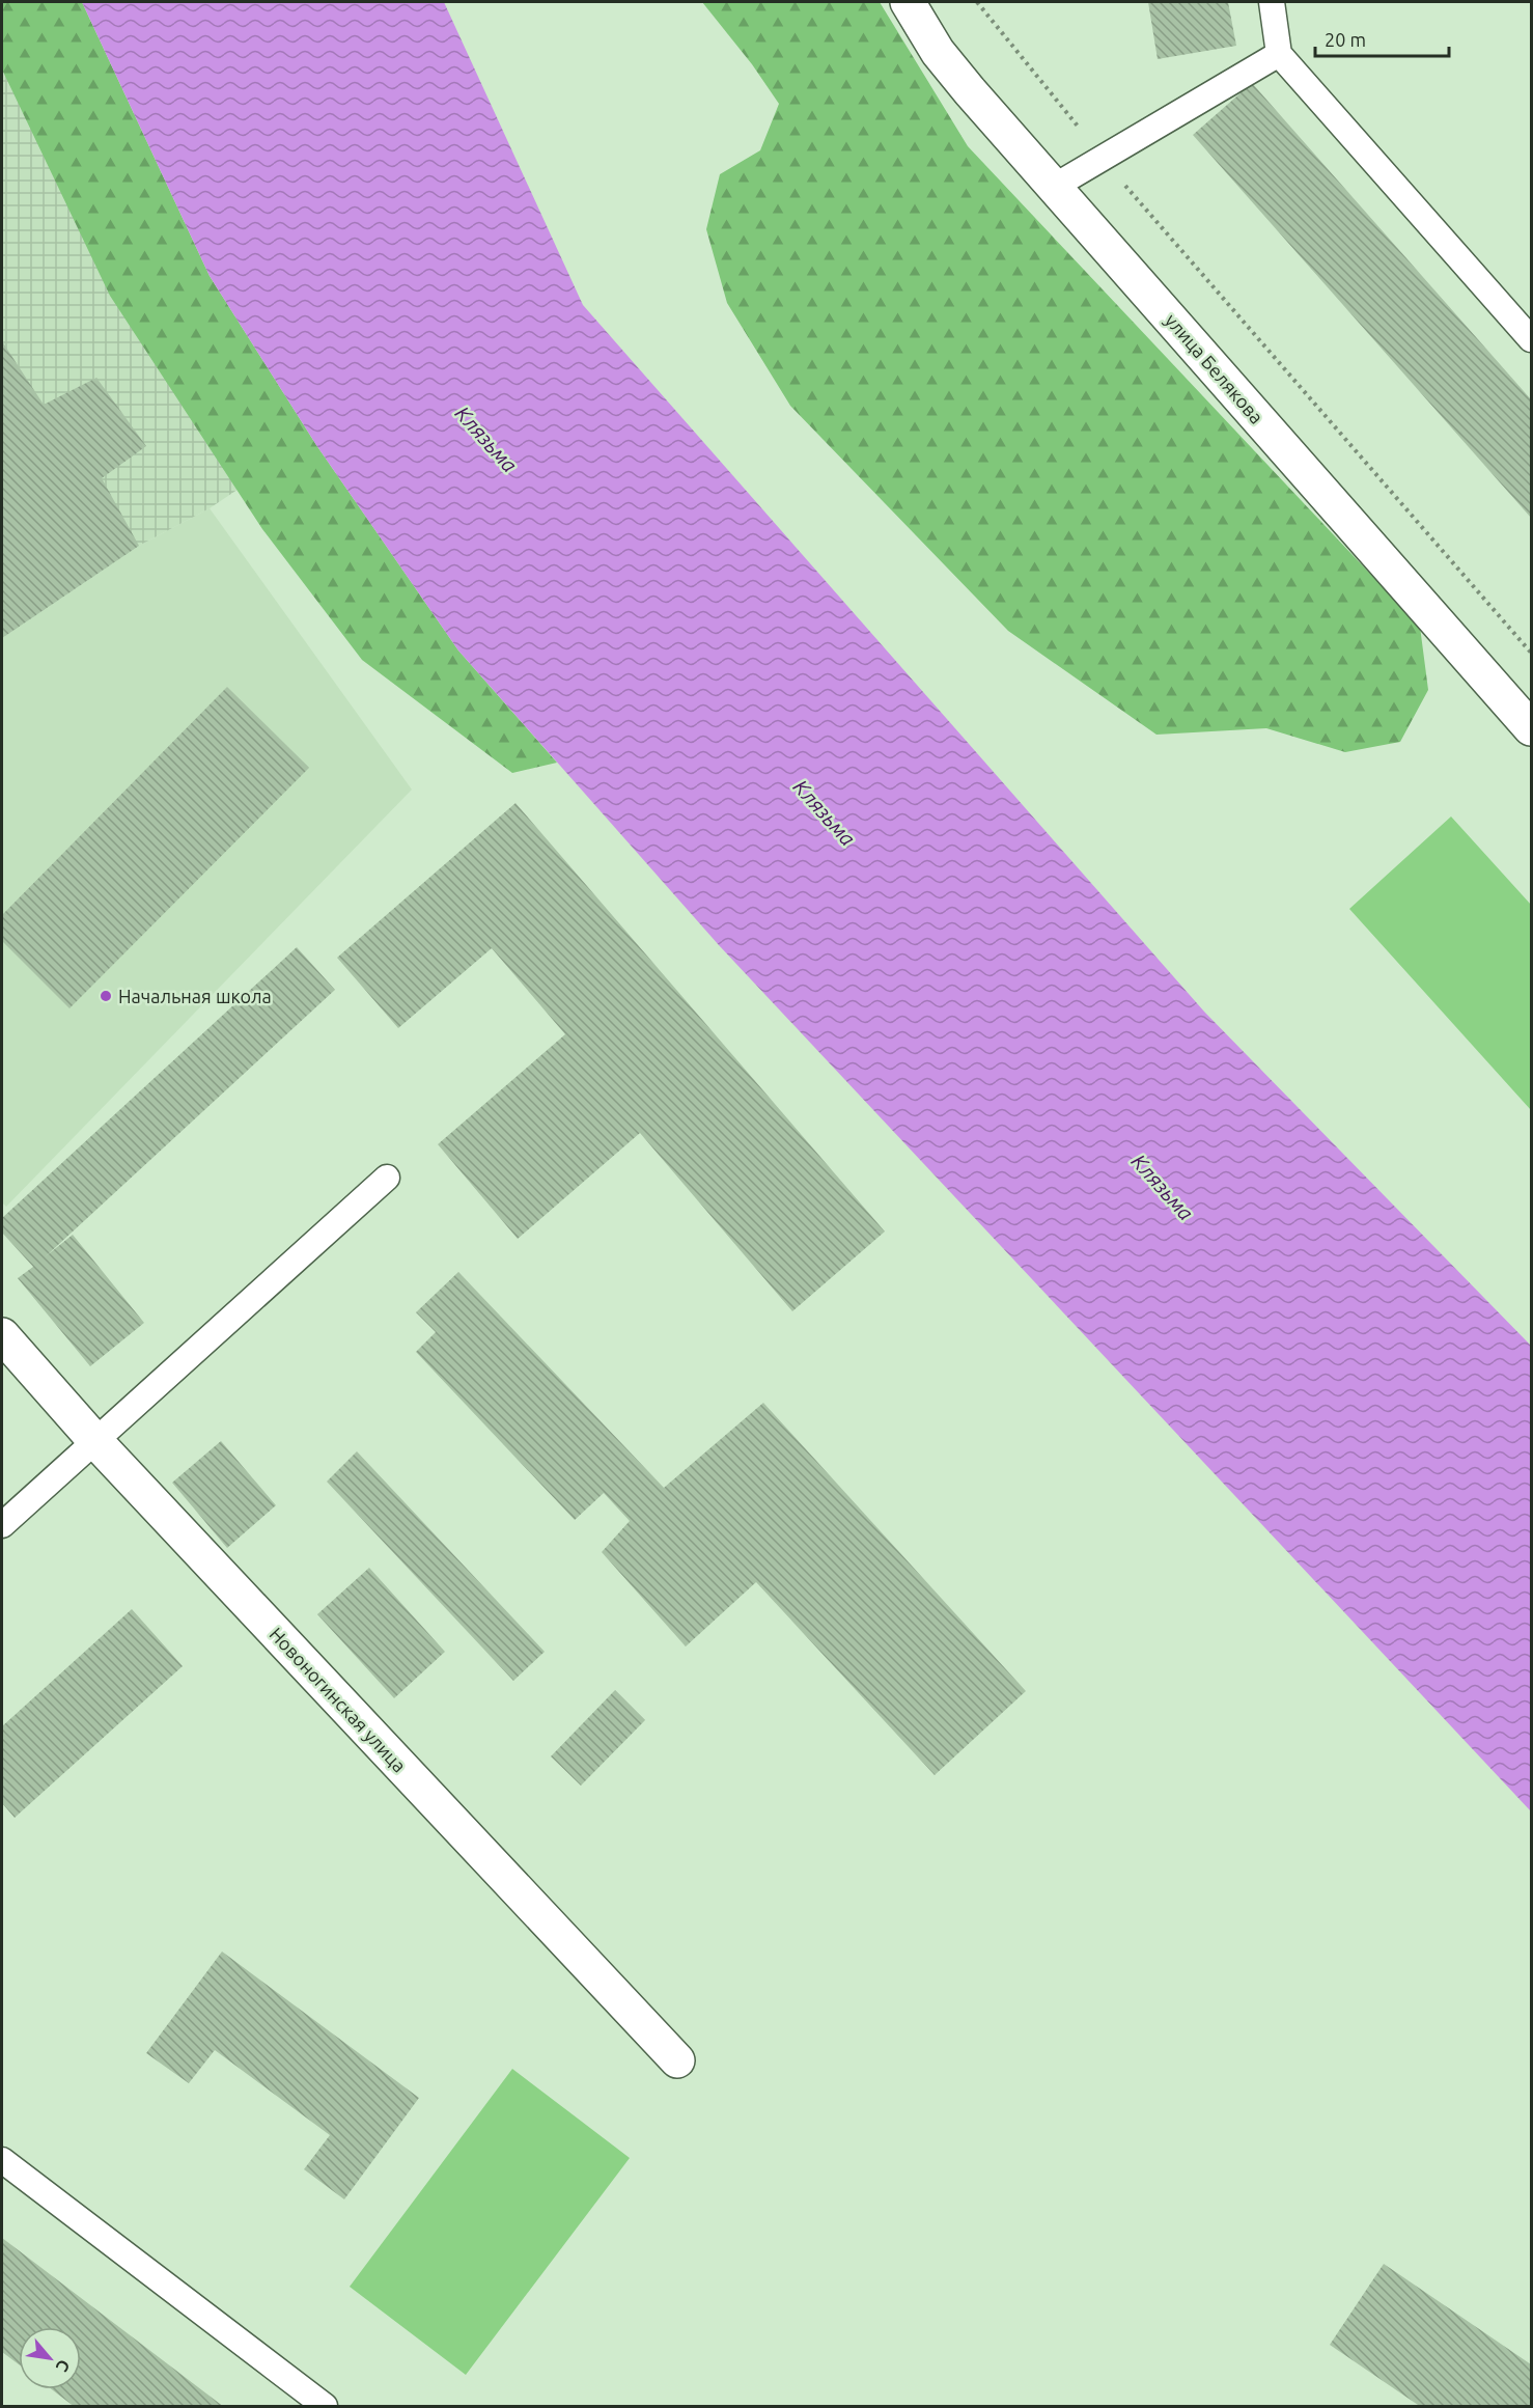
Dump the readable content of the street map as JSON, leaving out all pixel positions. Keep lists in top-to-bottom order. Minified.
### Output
{"streets":{"street":["улица Белякова","Новоногинская улица"]},"water":["Клязьма"],"places":["Начальная школа"],"scale_bar":"20 m","north":"bottom right"}
